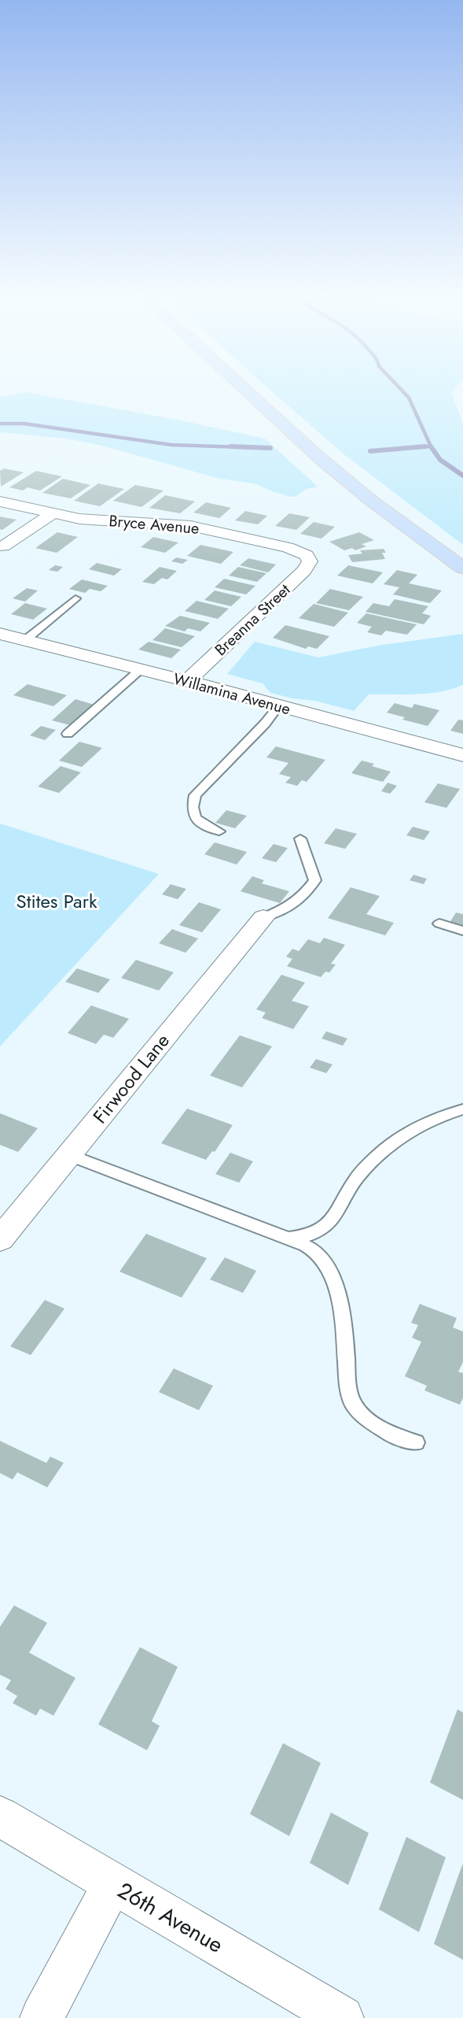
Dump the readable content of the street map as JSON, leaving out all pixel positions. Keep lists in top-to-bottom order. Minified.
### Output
{"streets":{"street":["Bryce Avenue","Breanna Street","Willamina Avenue","Firwood Lane","26th Avenue"]},"crossings":[["Bryce Avenue","Breanna Street"],["Breanna Street","Willamina Avenue"]],"parks":["Stites Park"]}
